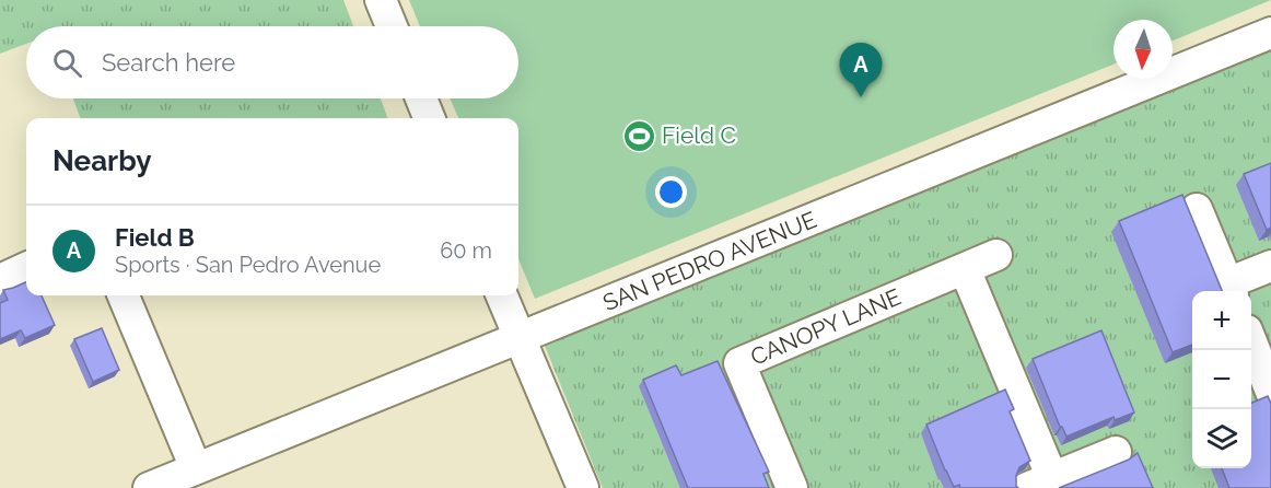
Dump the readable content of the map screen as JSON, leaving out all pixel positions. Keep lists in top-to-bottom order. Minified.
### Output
{"streets":{"street":["SAN PEDRO AVENUE","CANOPY LANE"]},"places":{"sports":["Field C"]},"north":"bottom","page":{"search":"Search here","pins":"A","heading":"Nearby","list":[{"mark":"A","name":"Field B","note":"Sports · San Pedro Avenue","value":"60 m"}],"map_buttons":["+","−"]}}
